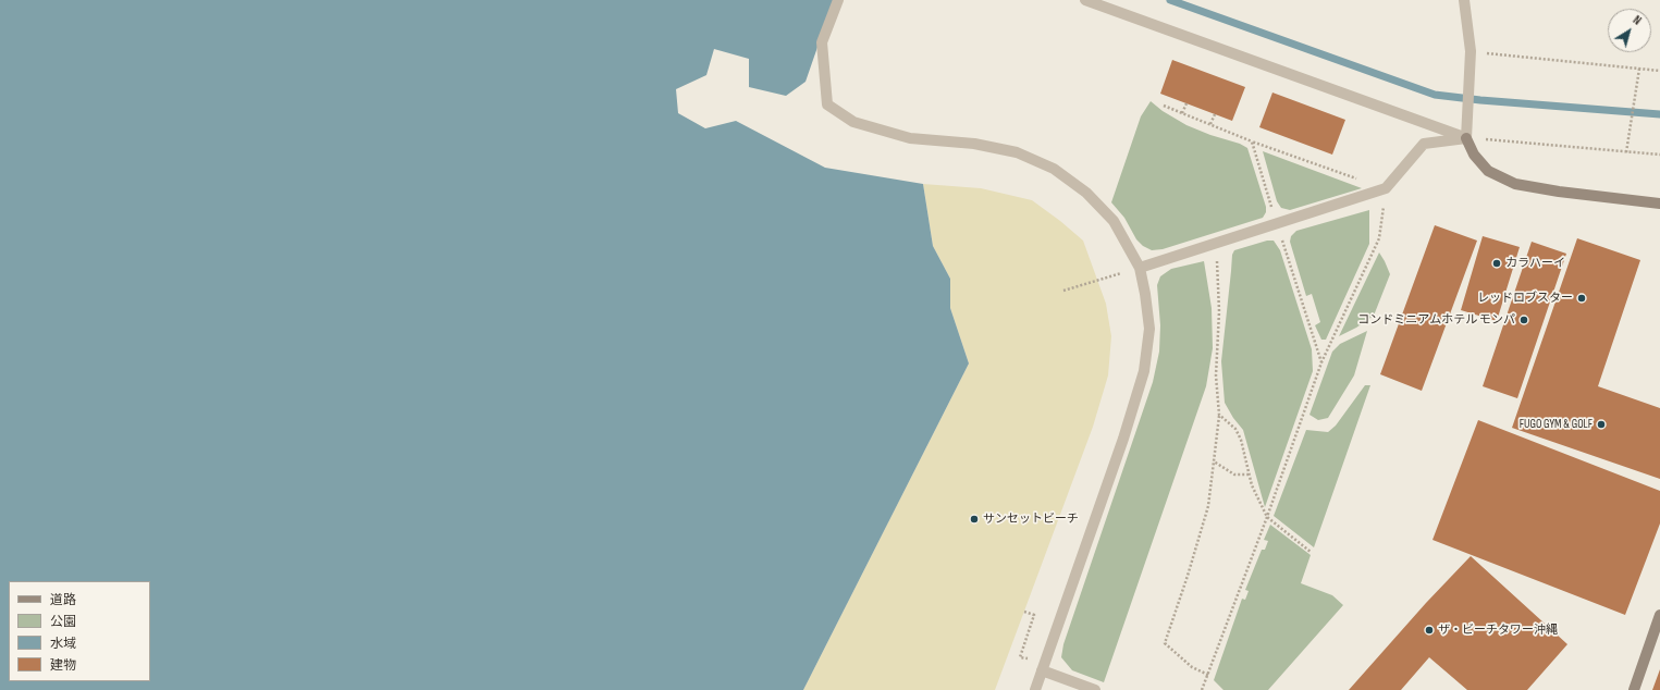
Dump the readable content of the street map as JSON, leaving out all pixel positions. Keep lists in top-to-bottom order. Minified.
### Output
{"places":["カラハーイ","レッドロブスター","コンドミニアムホテル モンパ","FUGO GYM & GOLF","サンセットビーチ","ザ・ビーチタワー沖縄"],"legend":["道路","公園","水域","建物"],"north":"top right"}
